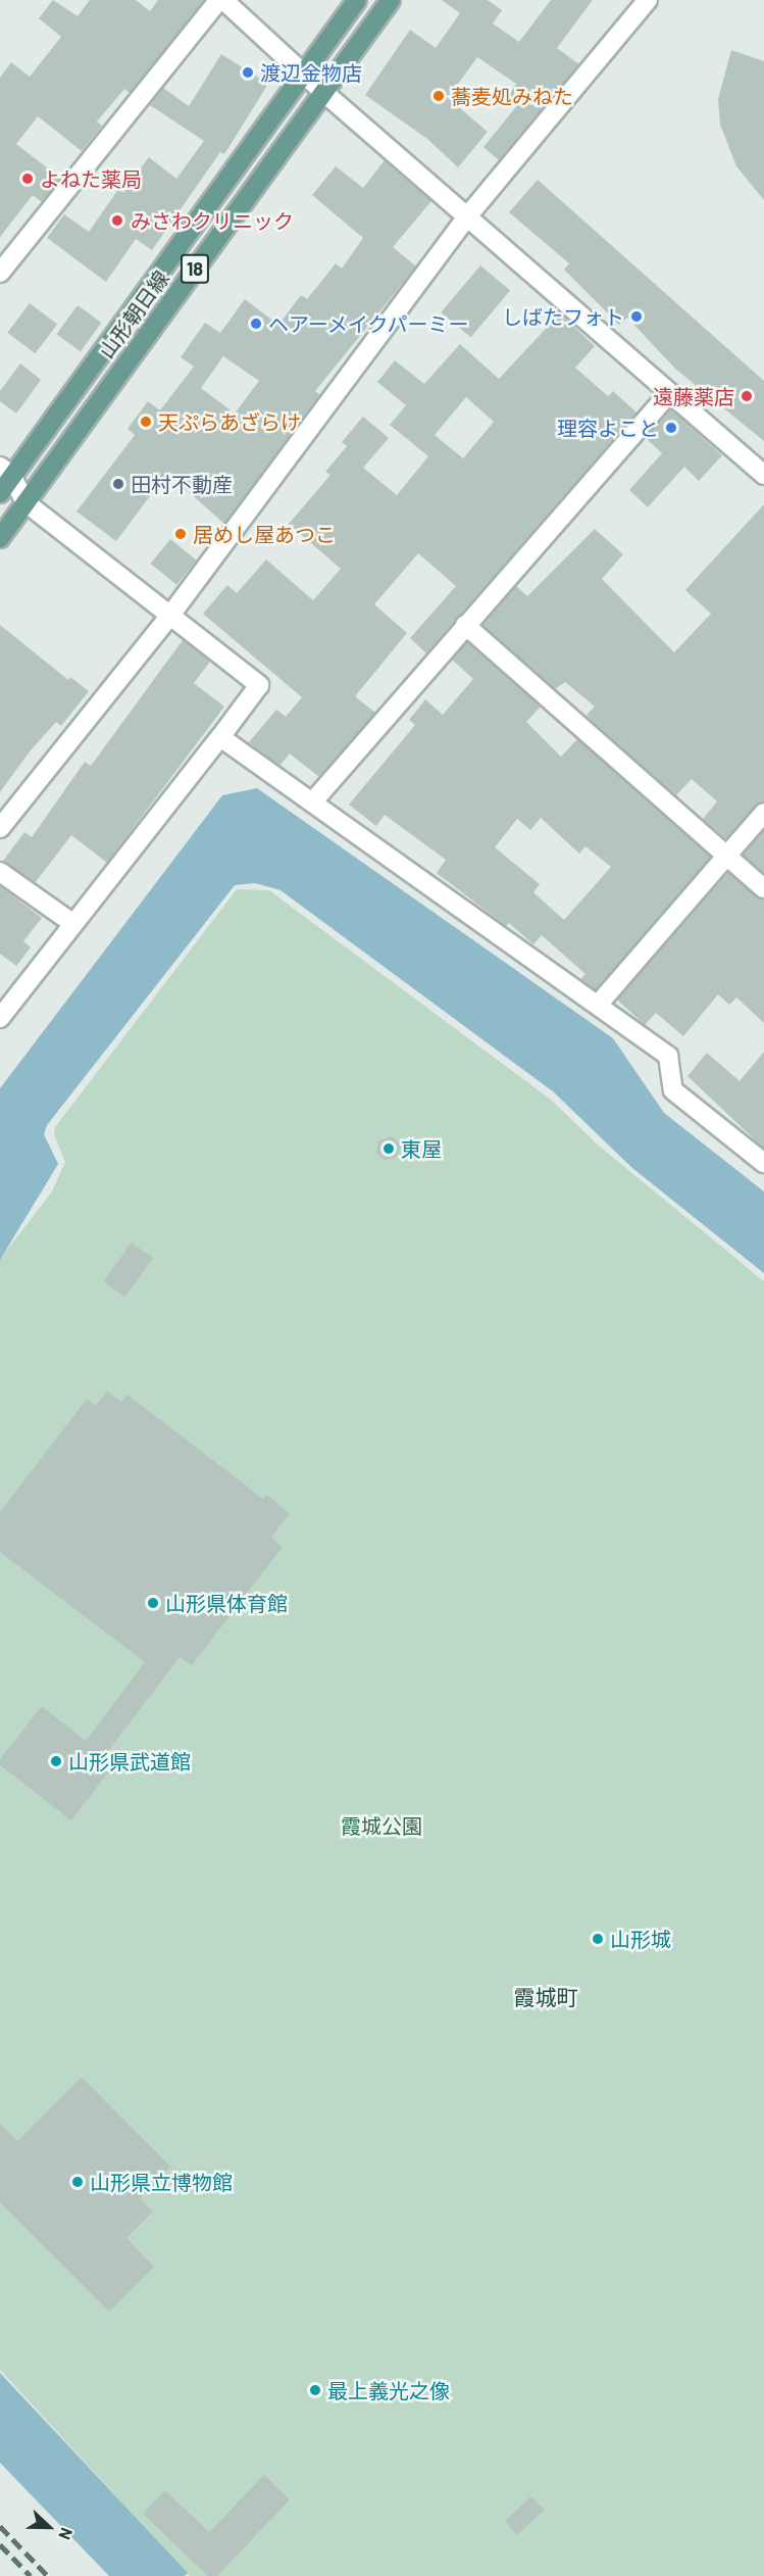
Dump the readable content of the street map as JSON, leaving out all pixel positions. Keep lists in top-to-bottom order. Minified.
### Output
{"streets":{"main road":["18","山形朝日線"]},"districts":["霞城町"],"parks":["霞城公園"],"places":["渡辺金物店","蕎麦処みねた","よねた薬局","みさわクリニック","しばたフォト","ヘアーメイクパーミー","遠藤薬店","天ぷらあざらけ","理容よこと","田村不動産","居めし屋あつこ","東屋","山形県体育館","山形県武道館","山形城","山形県立博物館","最上義光之像"],"north":"right"}
